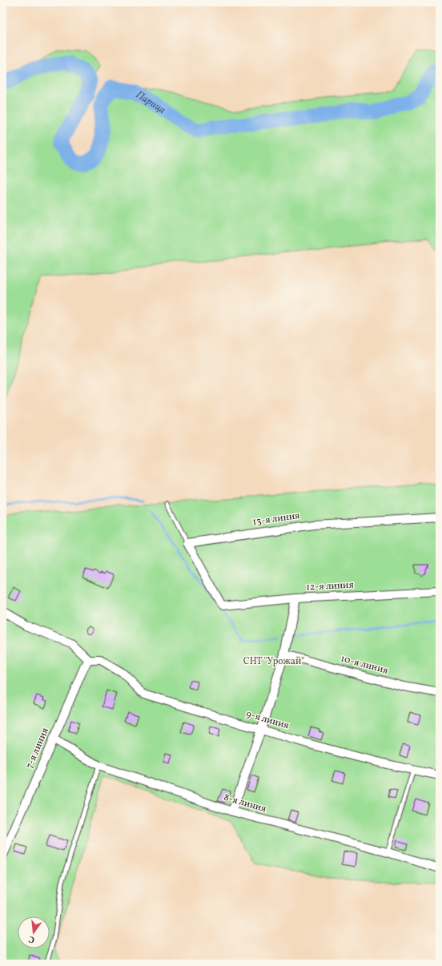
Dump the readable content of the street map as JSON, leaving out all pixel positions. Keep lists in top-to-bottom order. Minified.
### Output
{"streets":{"street":["13-я линия","12-я линия","10-я линия","9-я линия","7-я линия","8-я линия"]},"crossings":[["13-я линия","12-я линия"],["9-я линия","7-я линия"],["7-я линия","8-я линия"]],"water":["Парица"],"parks":["СНТ \"Урожай\""],"north":"bottom"}
